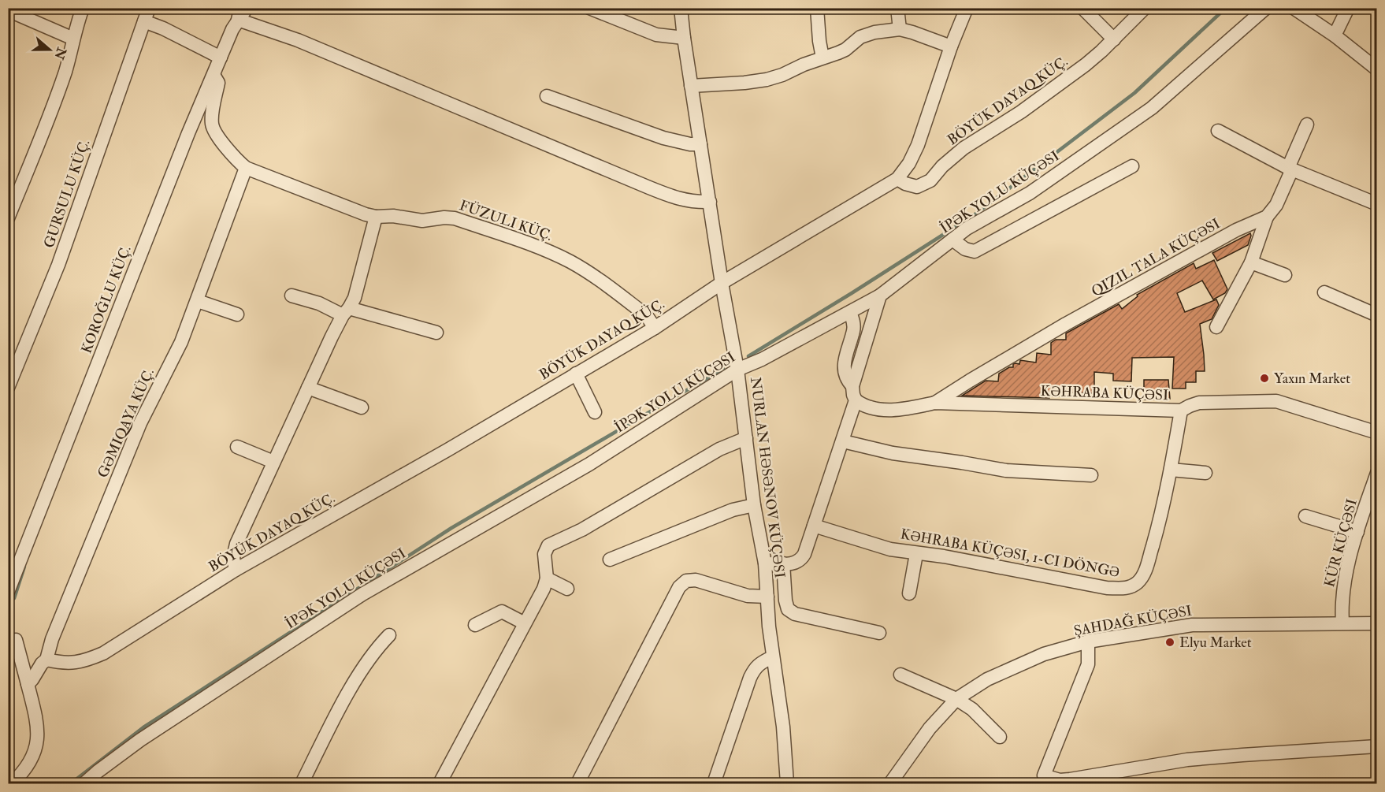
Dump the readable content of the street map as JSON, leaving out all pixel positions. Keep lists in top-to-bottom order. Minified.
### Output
{"streets":{"street":["BÖYÜK DAYAQ KÜÇ.","İPƏK YOLU KÜÇƏSI","GURSULU KÜÇ.","FÜZULI KÜÇ.","KOROĞLU KÜÇ.","KƏHRABA KÜÇƏSI","GƏMIQAYA KÜÇ.","NURLAN HƏSƏNOV KÜÇƏSI","KÜR KÜÇƏSI","KƏHRABA KÜÇƏSI, 1-CI DÖNGƏ","ŞAHDAĞ KÜÇƏSI"]},"crossings":[["BÖYÜK DAYAQ KÜÇ.","FÜZULI KÜÇ."],["BÖYÜK DAYAQ KÜÇ.","GƏMIQAYA KÜÇ."],["BÖYÜK DAYAQ KÜÇ.","NURLAN HƏSƏNOV KÜÇƏSI"],["İPƏK YOLU KÜÇƏSI","NURLAN HƏSƏNOV KÜÇƏSI"],["FÜZULI KÜÇ.","GƏMIQAYA KÜÇ."],["KƏHRABA KÜÇƏSI","KƏHRABA KÜÇƏSI, 1-CI DÖNGƏ"],["KÜR KÜÇƏSI","ŞAHDAĞ KÜÇƏSI"]],"places":["Yaxın Market","Elyu Market"],"north":"right"}
